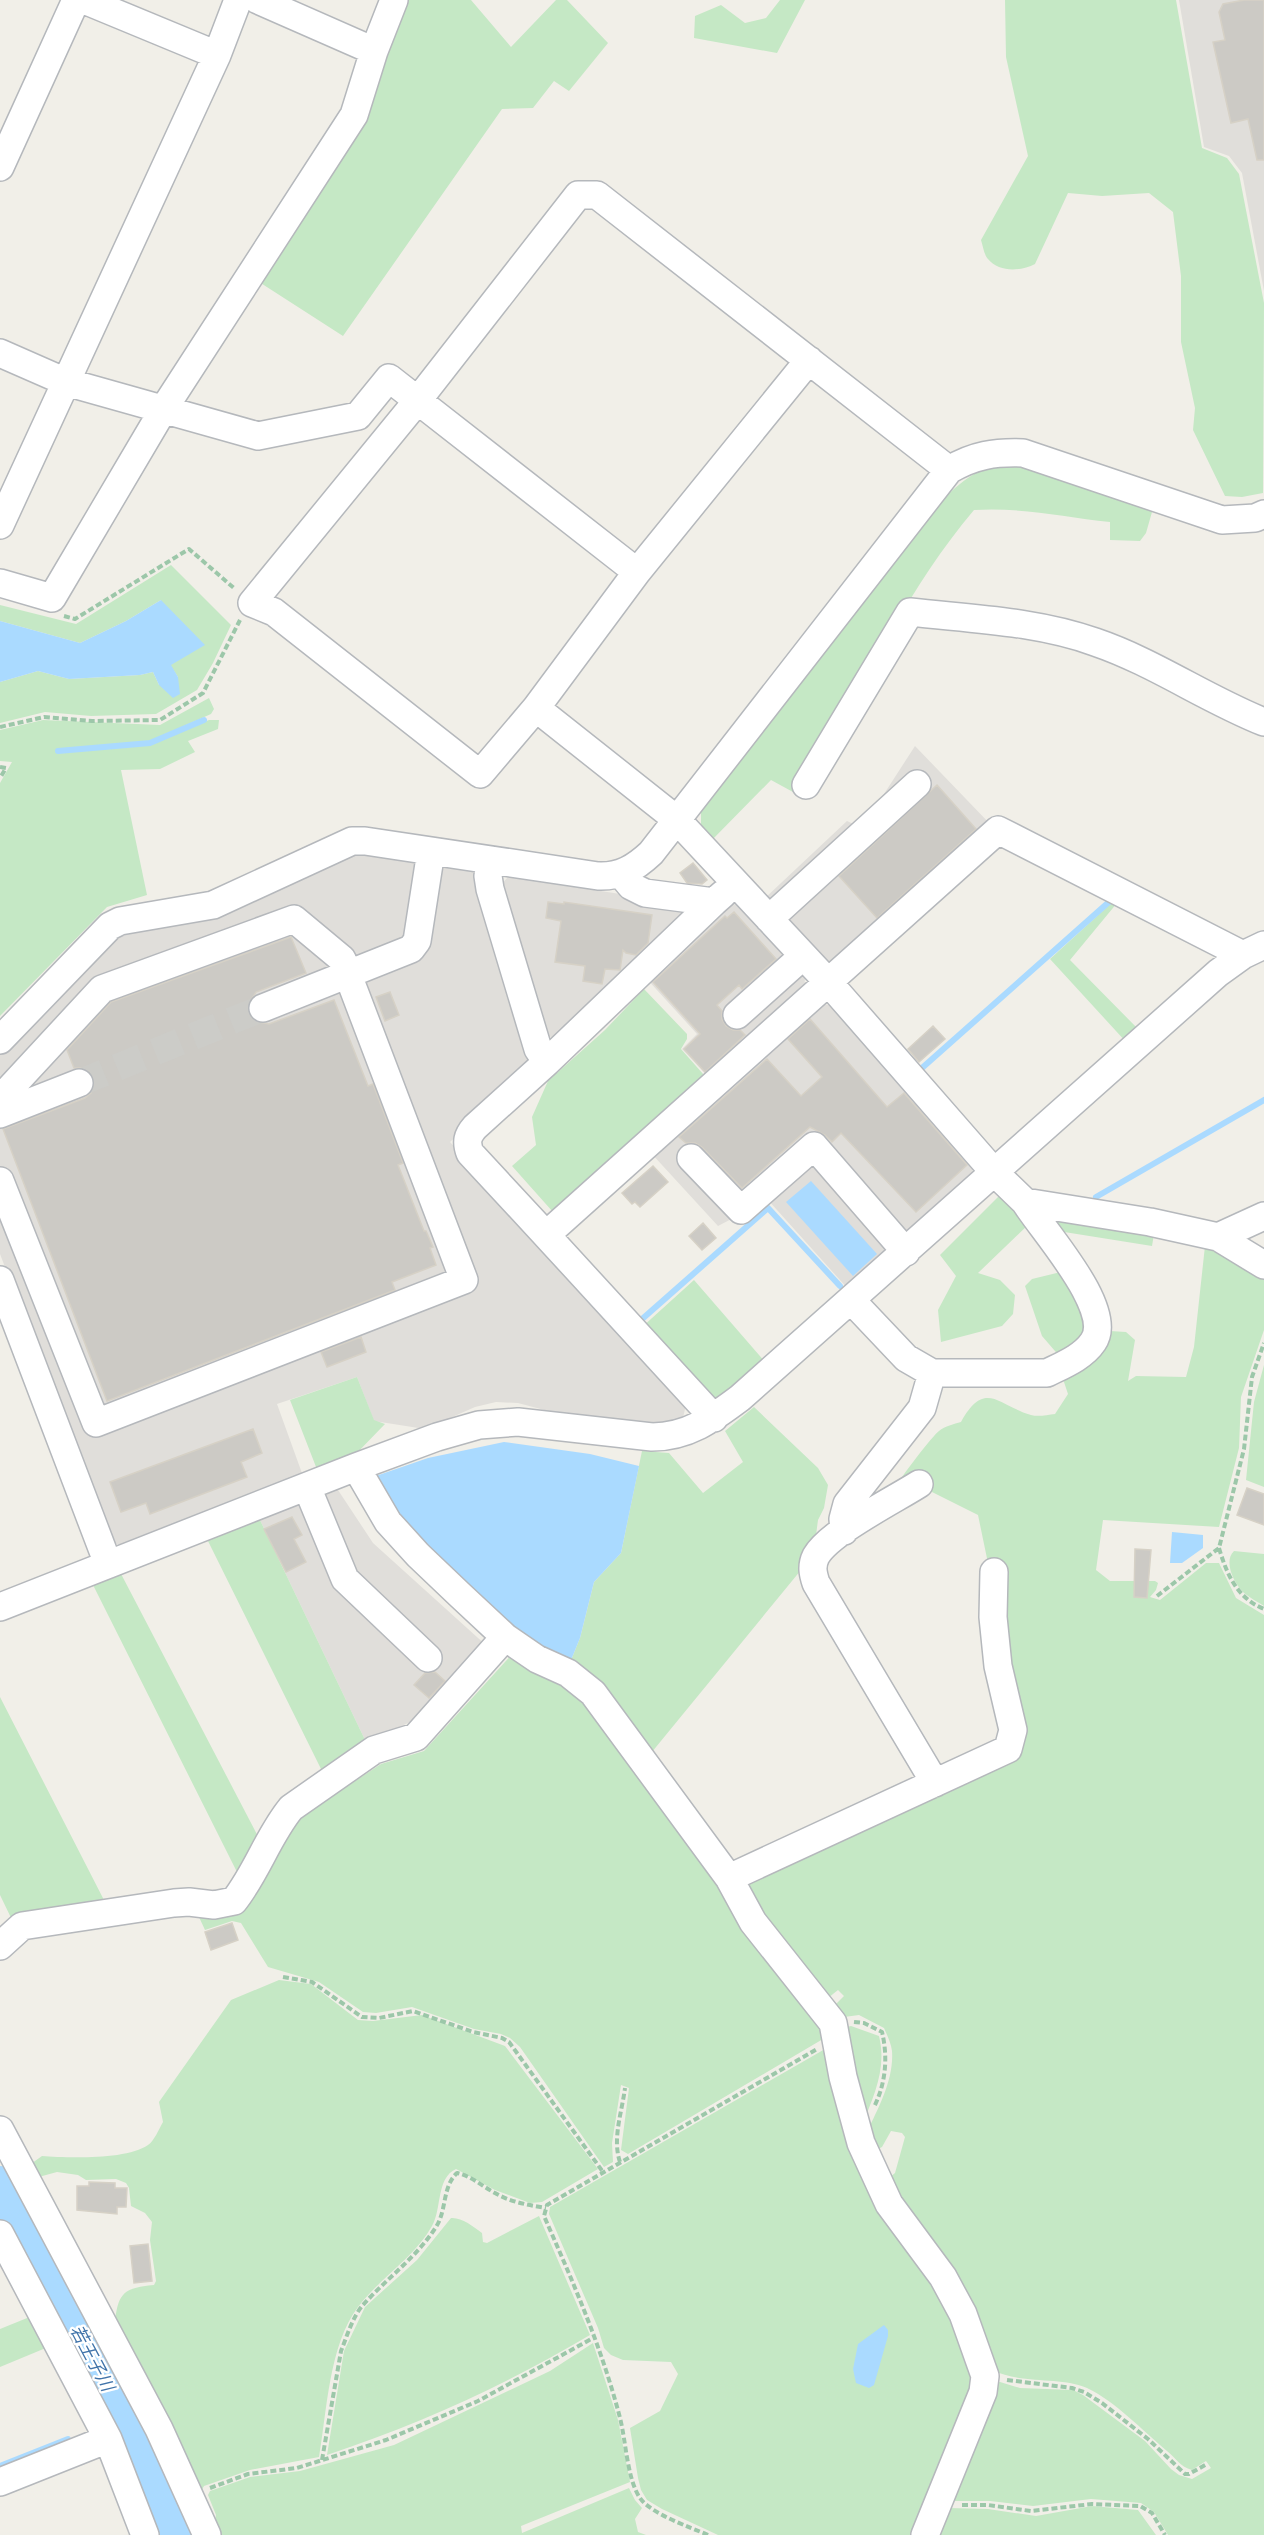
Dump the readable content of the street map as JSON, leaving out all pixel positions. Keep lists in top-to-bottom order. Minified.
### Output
{"water":["若王子川"]}
